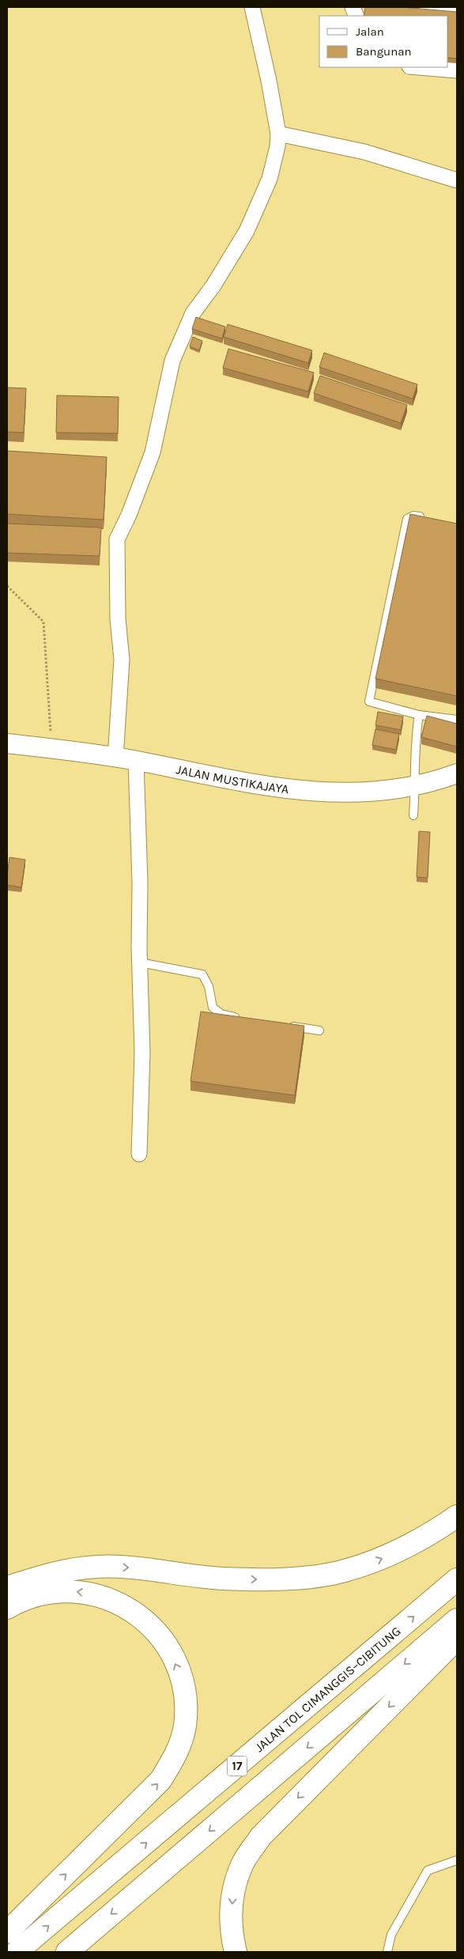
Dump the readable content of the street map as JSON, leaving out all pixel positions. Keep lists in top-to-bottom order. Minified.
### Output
{"streets":{"highway":["JALAN TOL CIMANGGIS–CIBITUNG","17"],"street":["JALAN MUSTIKAJAYA"]},"legend":["Jalan","Bangunan"]}
